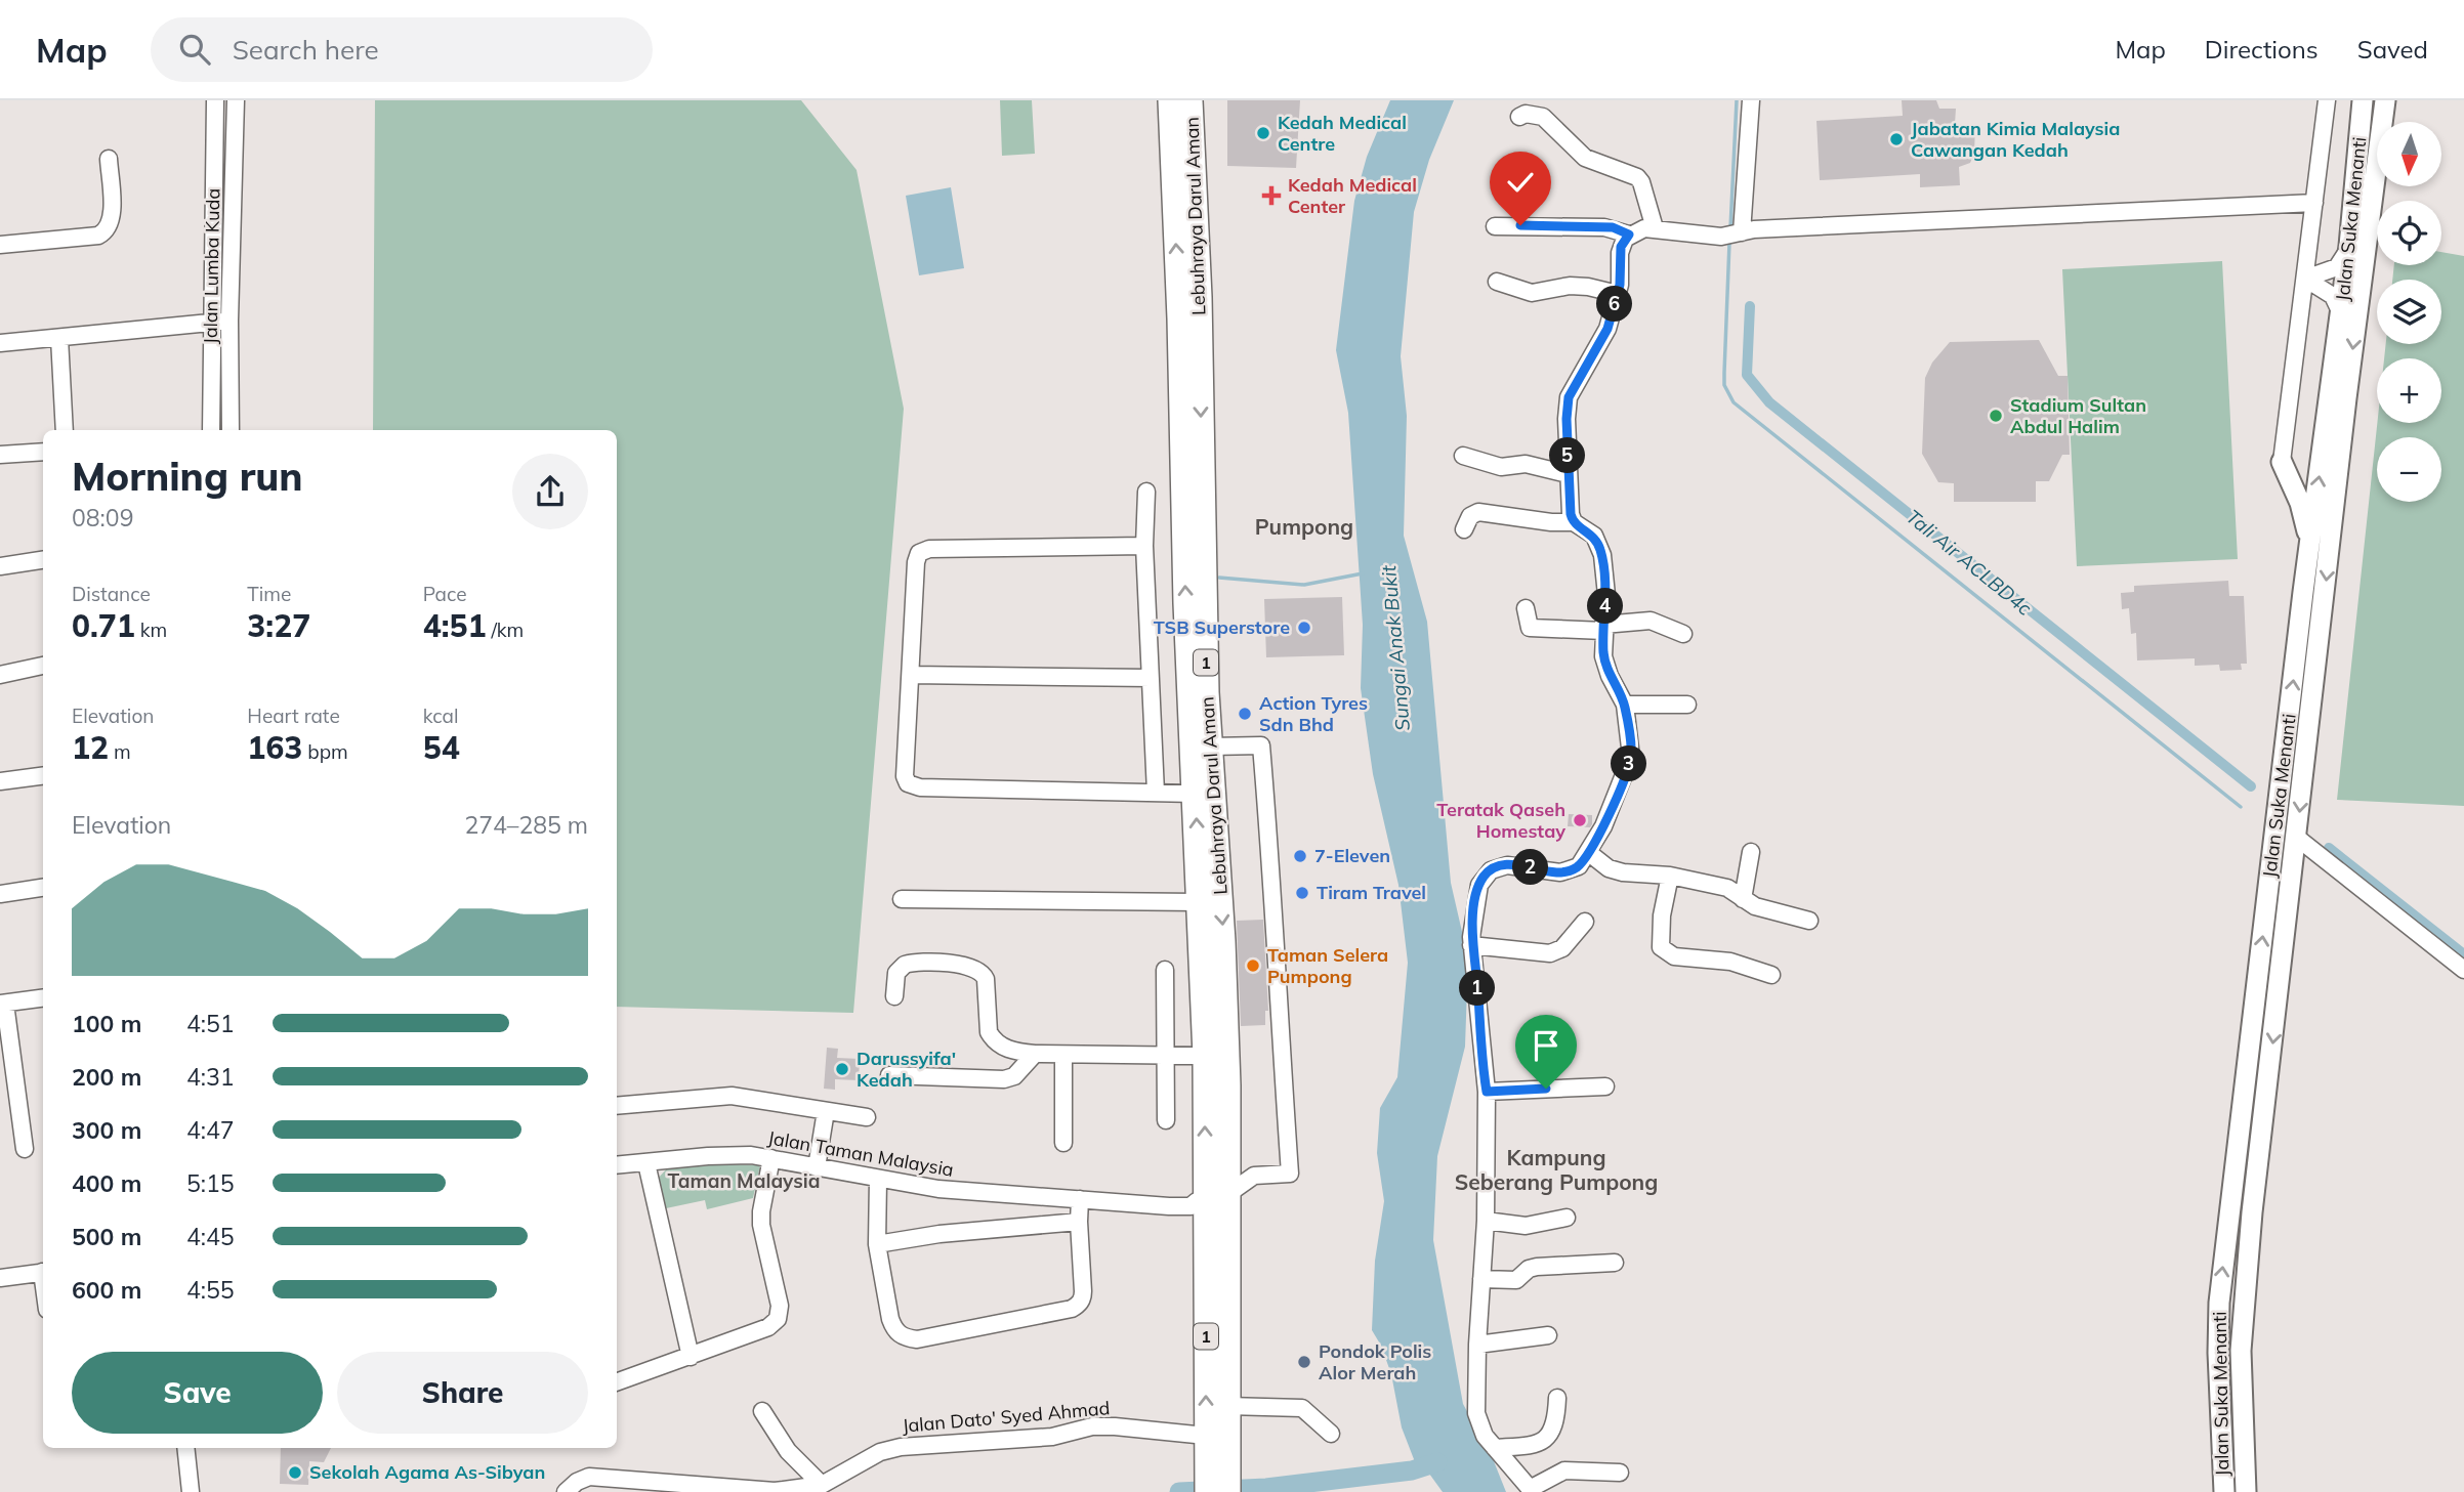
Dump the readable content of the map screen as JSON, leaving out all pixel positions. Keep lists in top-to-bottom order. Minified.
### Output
{"streets":{"highway":["Lebuhraya Darul Aman","1"],"main road":["Jalan Suka Menanti"],"street":["Jalan Lumba Kuda","Jalan Taman Malaysia","Jalan Dato' Syed Ahmad"]},"crossings":[["Lebuhraya Darul Aman","Jalan Taman Malaysia"],["Lebuhraya Darul Aman","Jalan Dato' Syed Ahmad"]],"districts":["Pumpong","Kampung Seberang Pumpong","Taman Malaysia"],"water":["Tali Air ACLBD4c","Sungai Anak Bukit"],"places":{"other":["Kedah Medical Centre","Jabatan Kimia Malaysia Cawangan Kedah","Stadium Sultan Abdul Halim","TSB Superstore","Action Tyres Sdn Bhd","Teratak Qaseh Homestay","7-Eleven","Tiram Travel","Taman Selera Pumpong","Darussyifa' Kedah","Pondok Polis Alor Merah","Sekolah Agama As-Sibyan"],"health":["Kedah Medical Center"]},"north":"bottom","page":{"header":"Map","search":"Search here","nav":["Map","Directions","Saved"],"map_buttons":["+","−"],"pins":["6","5","4","3","2","1"],"heading":["Morning run","08:09"],"stats":[["Distance","0.71 km"],["Time","3:27"],["Pace","4:51 /km"],["Elevation","12 m"],["Heart rate","163 bpm"],["kcal","54"]],"chart":["Elevation","274–285 m"],"list":[{"name":"100 m","note":"4:51"},{"name":"200 m","note":"4:31"},{"name":"300 m","note":"4:47"},{"name":"400 m","note":"5:15"},{"name":"500 m","note":"4:45"},{"name":"600 m","note":"4:55"}],"buttons":["Save","Share"]}}
